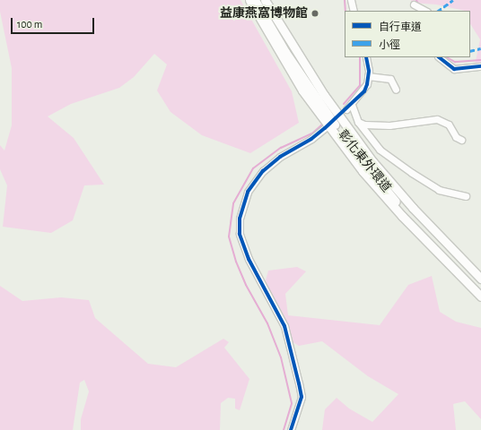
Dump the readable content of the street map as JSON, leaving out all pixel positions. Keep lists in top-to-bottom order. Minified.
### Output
{"streets":{"main road":["彰化東外環道"]},"places":["益康燕窩博物館"],"legend":["自行車道","小徑"],"scale_bar":"100 m"}
